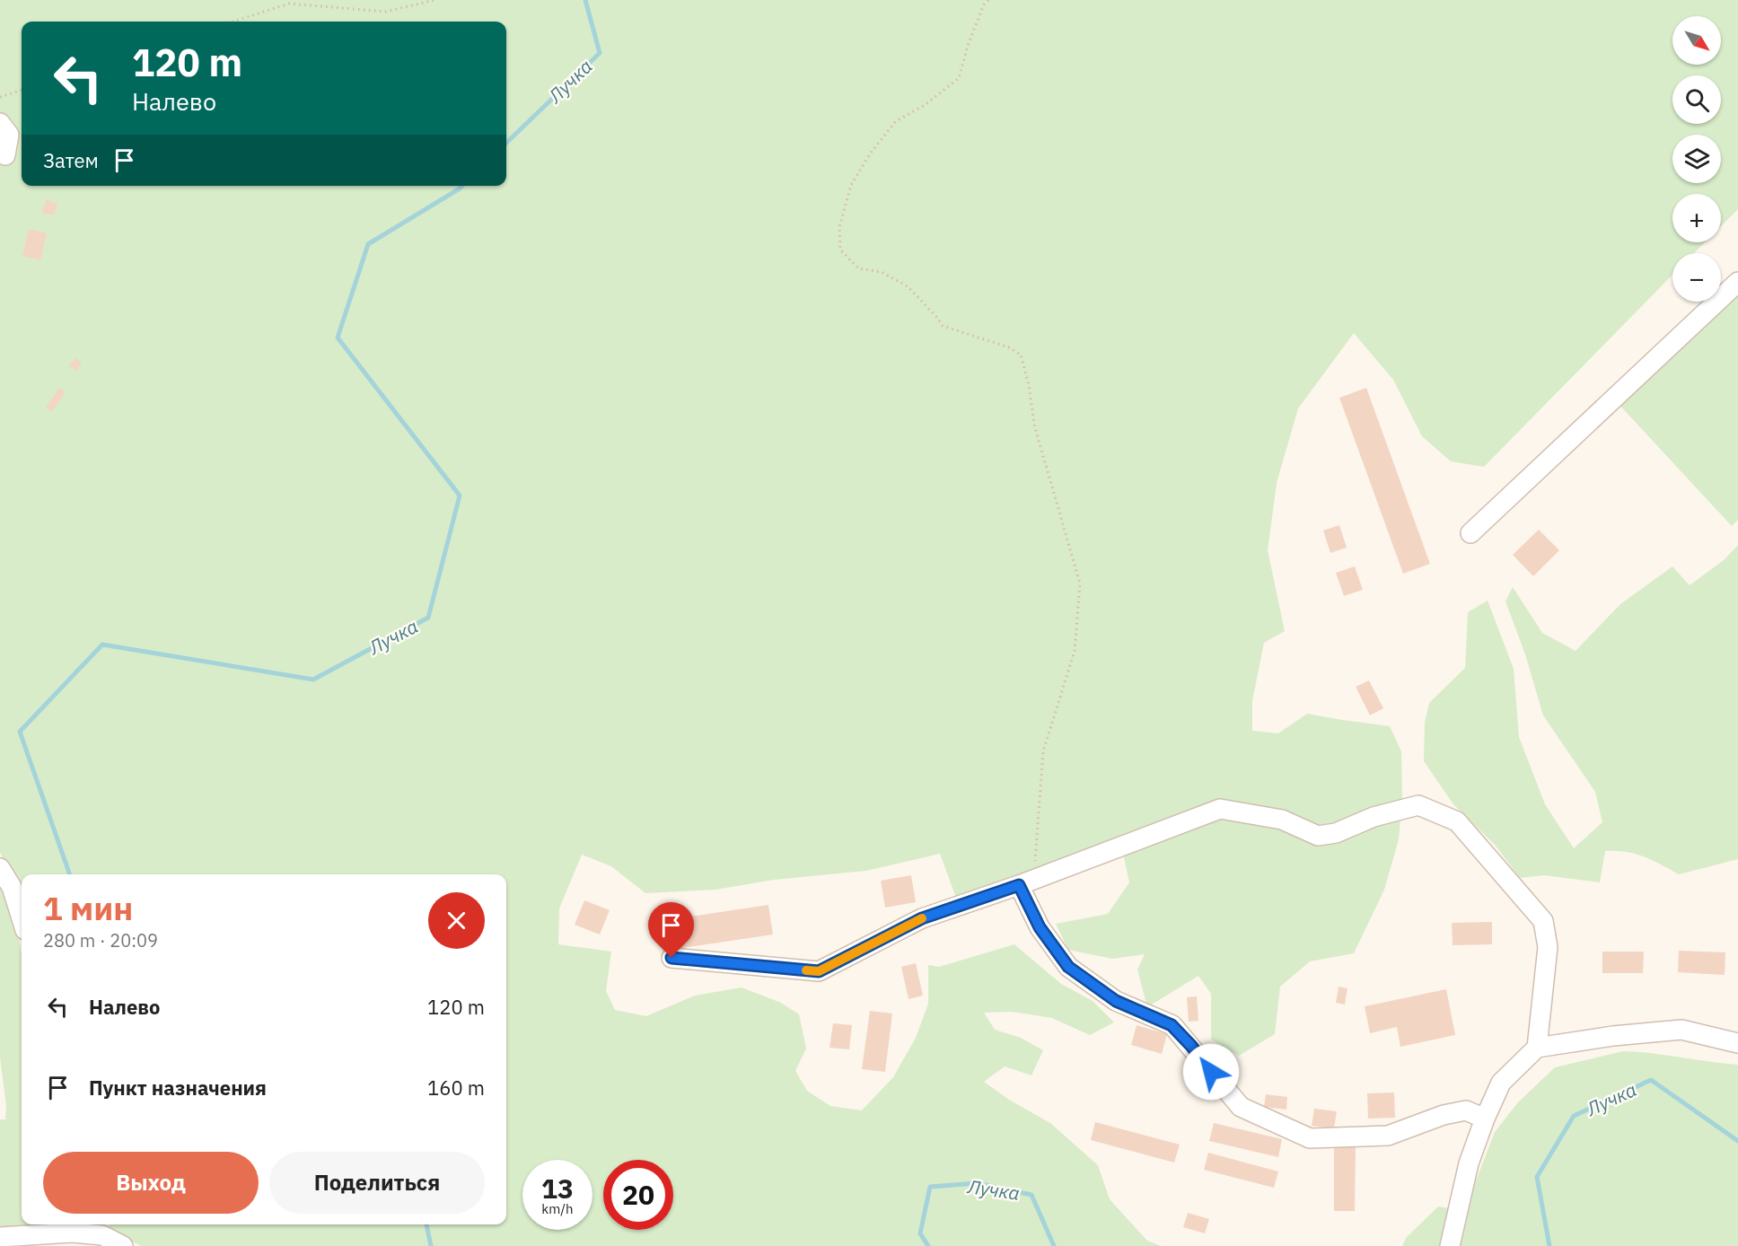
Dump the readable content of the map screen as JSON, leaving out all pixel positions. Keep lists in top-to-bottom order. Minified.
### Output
{"water":["Лучка"],"north":"bottom right","page":{"map_buttons":["+","−"],"turn":["120 m","Налево"],"then":"Затем","heading":["1 мин","280 m · 20:09"],"list":[{"name":"Налево","value":"120 m"},{"name":"Пункт назначения","value":"160 m"}],"buttons":["Выход","Поделиться"],"speed":"13 km/h","limit":"20"}}
